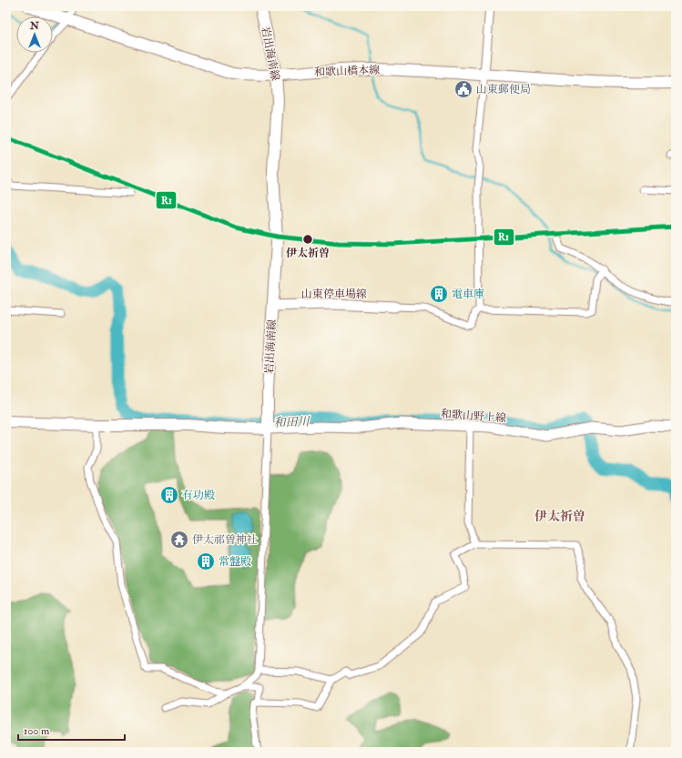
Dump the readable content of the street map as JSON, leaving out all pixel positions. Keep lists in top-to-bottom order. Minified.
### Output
{"streets":{"main road":["岩出海南線","和歌山橋本線","山東停車場線","和歌山野上線"]},"crossings":[["岩出海南線","和歌山橋本線"],["岩出海南線","山東停車場線"],["岩出海南線","和歌山野上線"]],"districts":["伊太祈曽"],"water":["和田川"],"places":{"public building":["山東郵便局"],"other":["伊太祈曽"],"building":["電車庫","有功殿","常盤殿"],"temple":["伊太祁曽神社"]},"lines":["transit line R1"],"scale_bar":"100 m","north":"top"}
